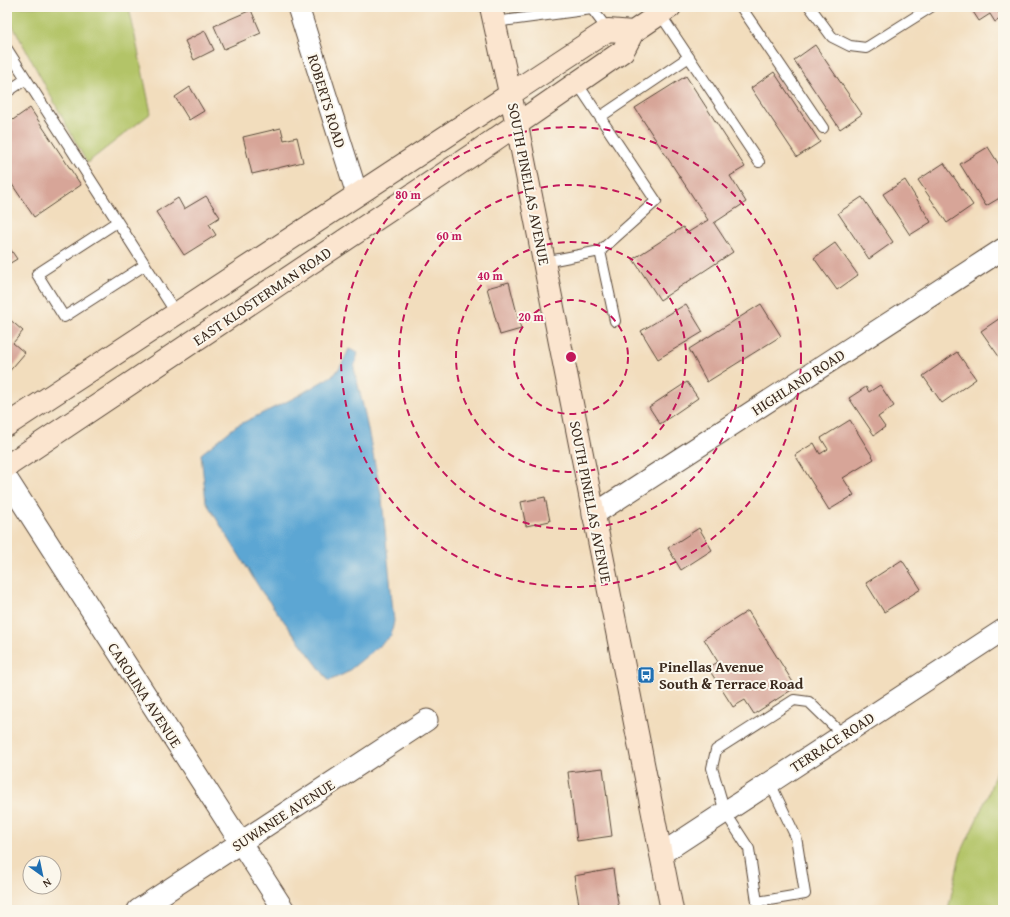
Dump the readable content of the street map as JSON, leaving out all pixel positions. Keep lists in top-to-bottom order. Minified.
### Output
{"streets":{"main road":["SOUTH PINELLAS AVENUE","EAST KLOSTERMAN ROAD"],"street":["ROBERTS ROAD","HIGHLAND ROAD","CAROLINA AVENUE","TERRACE ROAD","SUWANEE AVENUE"]},"crossings":[["SOUTH PINELLAS AVENUE","EAST KLOSTERMAN ROAD"],["SOUTH PINELLAS AVENUE","HIGHLAND ROAD"],["SOUTH PINELLAS AVENUE","TERRACE ROAD"],["CAROLINA AVENUE","SUWANEE AVENUE"]],"places":{"bus stop":["Pinellas Avenue South & Terrace Road"]},"north":"bottom right","rings":["80 m","60 m","40 m","20 m"]}
